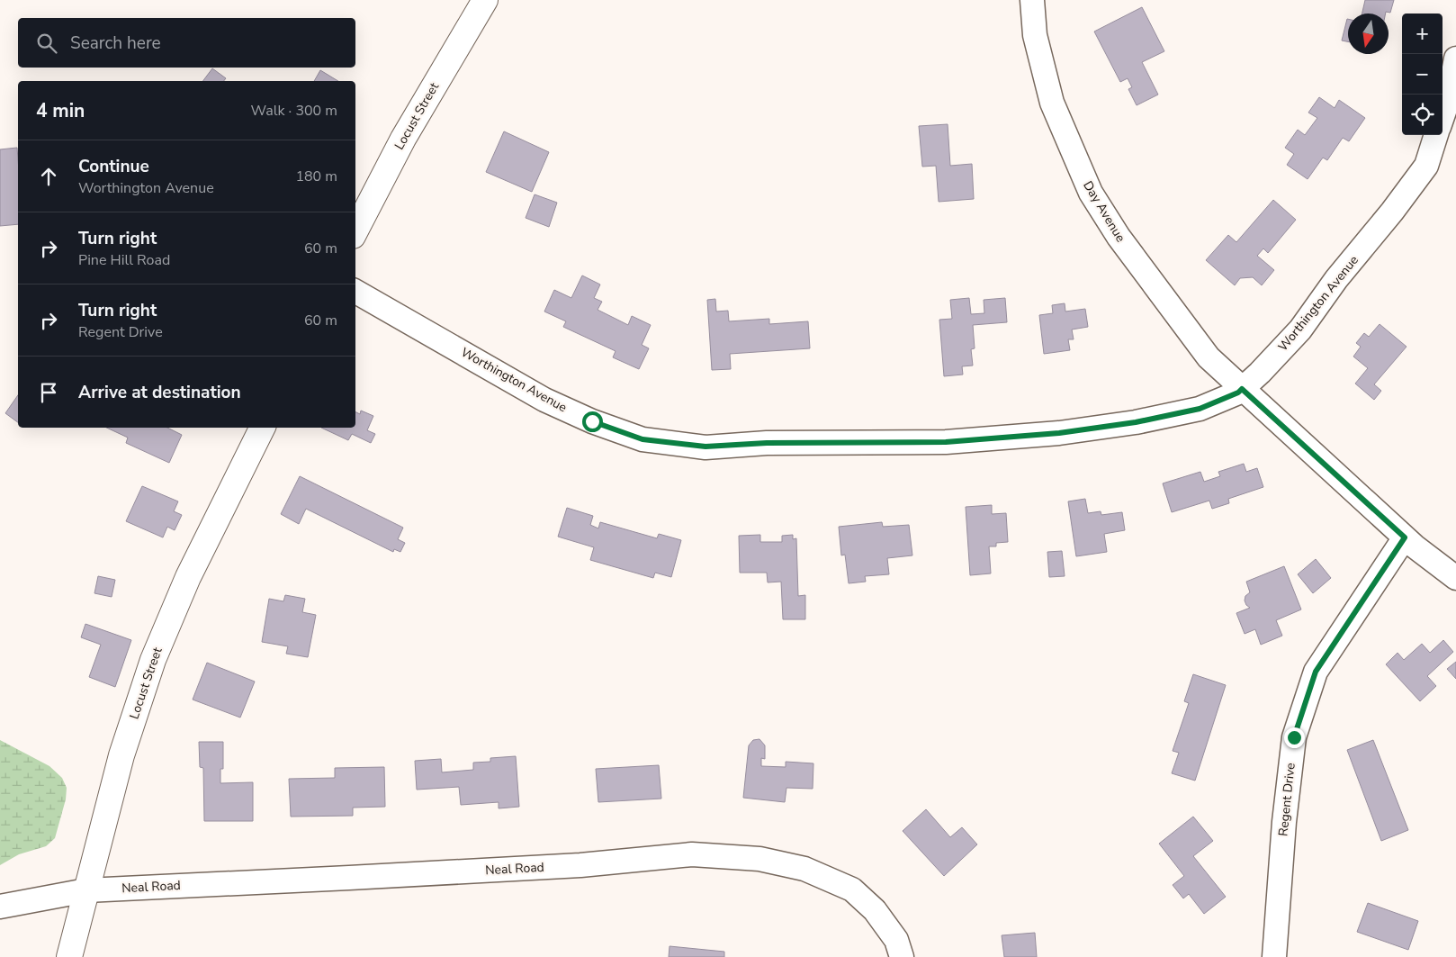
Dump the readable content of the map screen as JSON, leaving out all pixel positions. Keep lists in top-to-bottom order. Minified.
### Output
{"streets":{"main road":["Locust Street"],"street":["Day Avenue","Worthington Avenue","Regent Drive","Neal Road"]},"crossings":[["Locust Street","Neal Road"],["Day Avenue","Worthington Avenue"],["Day Avenue","Regent Drive"]],"north":"bottom","page":{"map_buttons":["+","−"],"search":"Search here","heading":["4 min","Walk · 300 m"],"list":[["Continue","Worthington Avenue","180 m"],["Turn right","Pine Hill Road","60 m"],["Turn right","Regent Drive","60 m"],"Arrive at destination"]}}
